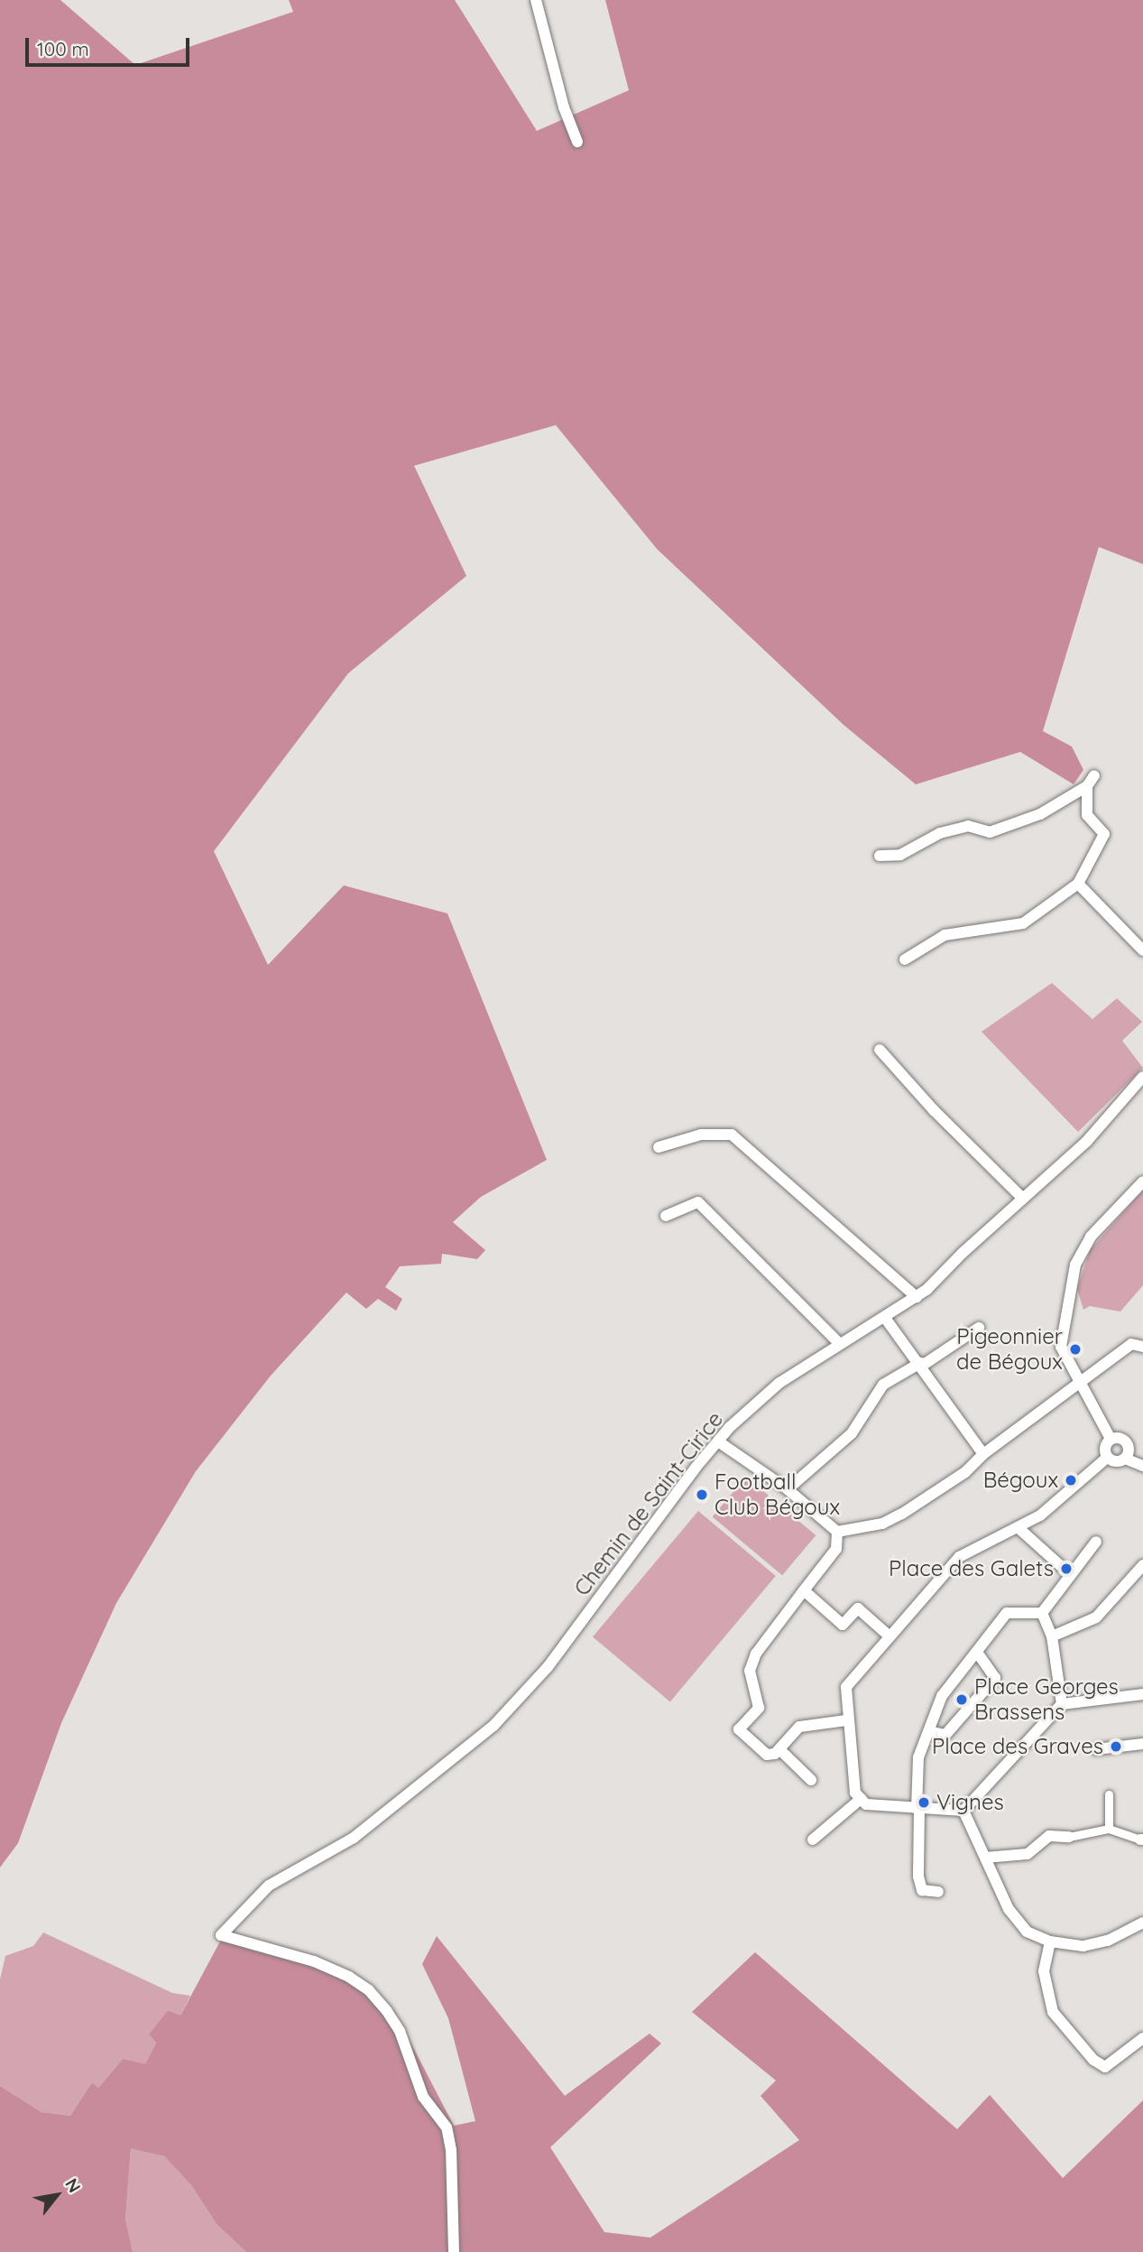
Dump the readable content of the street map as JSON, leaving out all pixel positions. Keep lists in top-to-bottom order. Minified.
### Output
{"streets":{"street":["Chemin de Saint-Cirice"]},"places":["Pigeonnier de Bégoux","Bégoux","Football Club Bégoux","Place des Galets","Place Georges Brassens","Place des Graves","Vignes"],"scale_bar":"100 m","north":"top right"}
